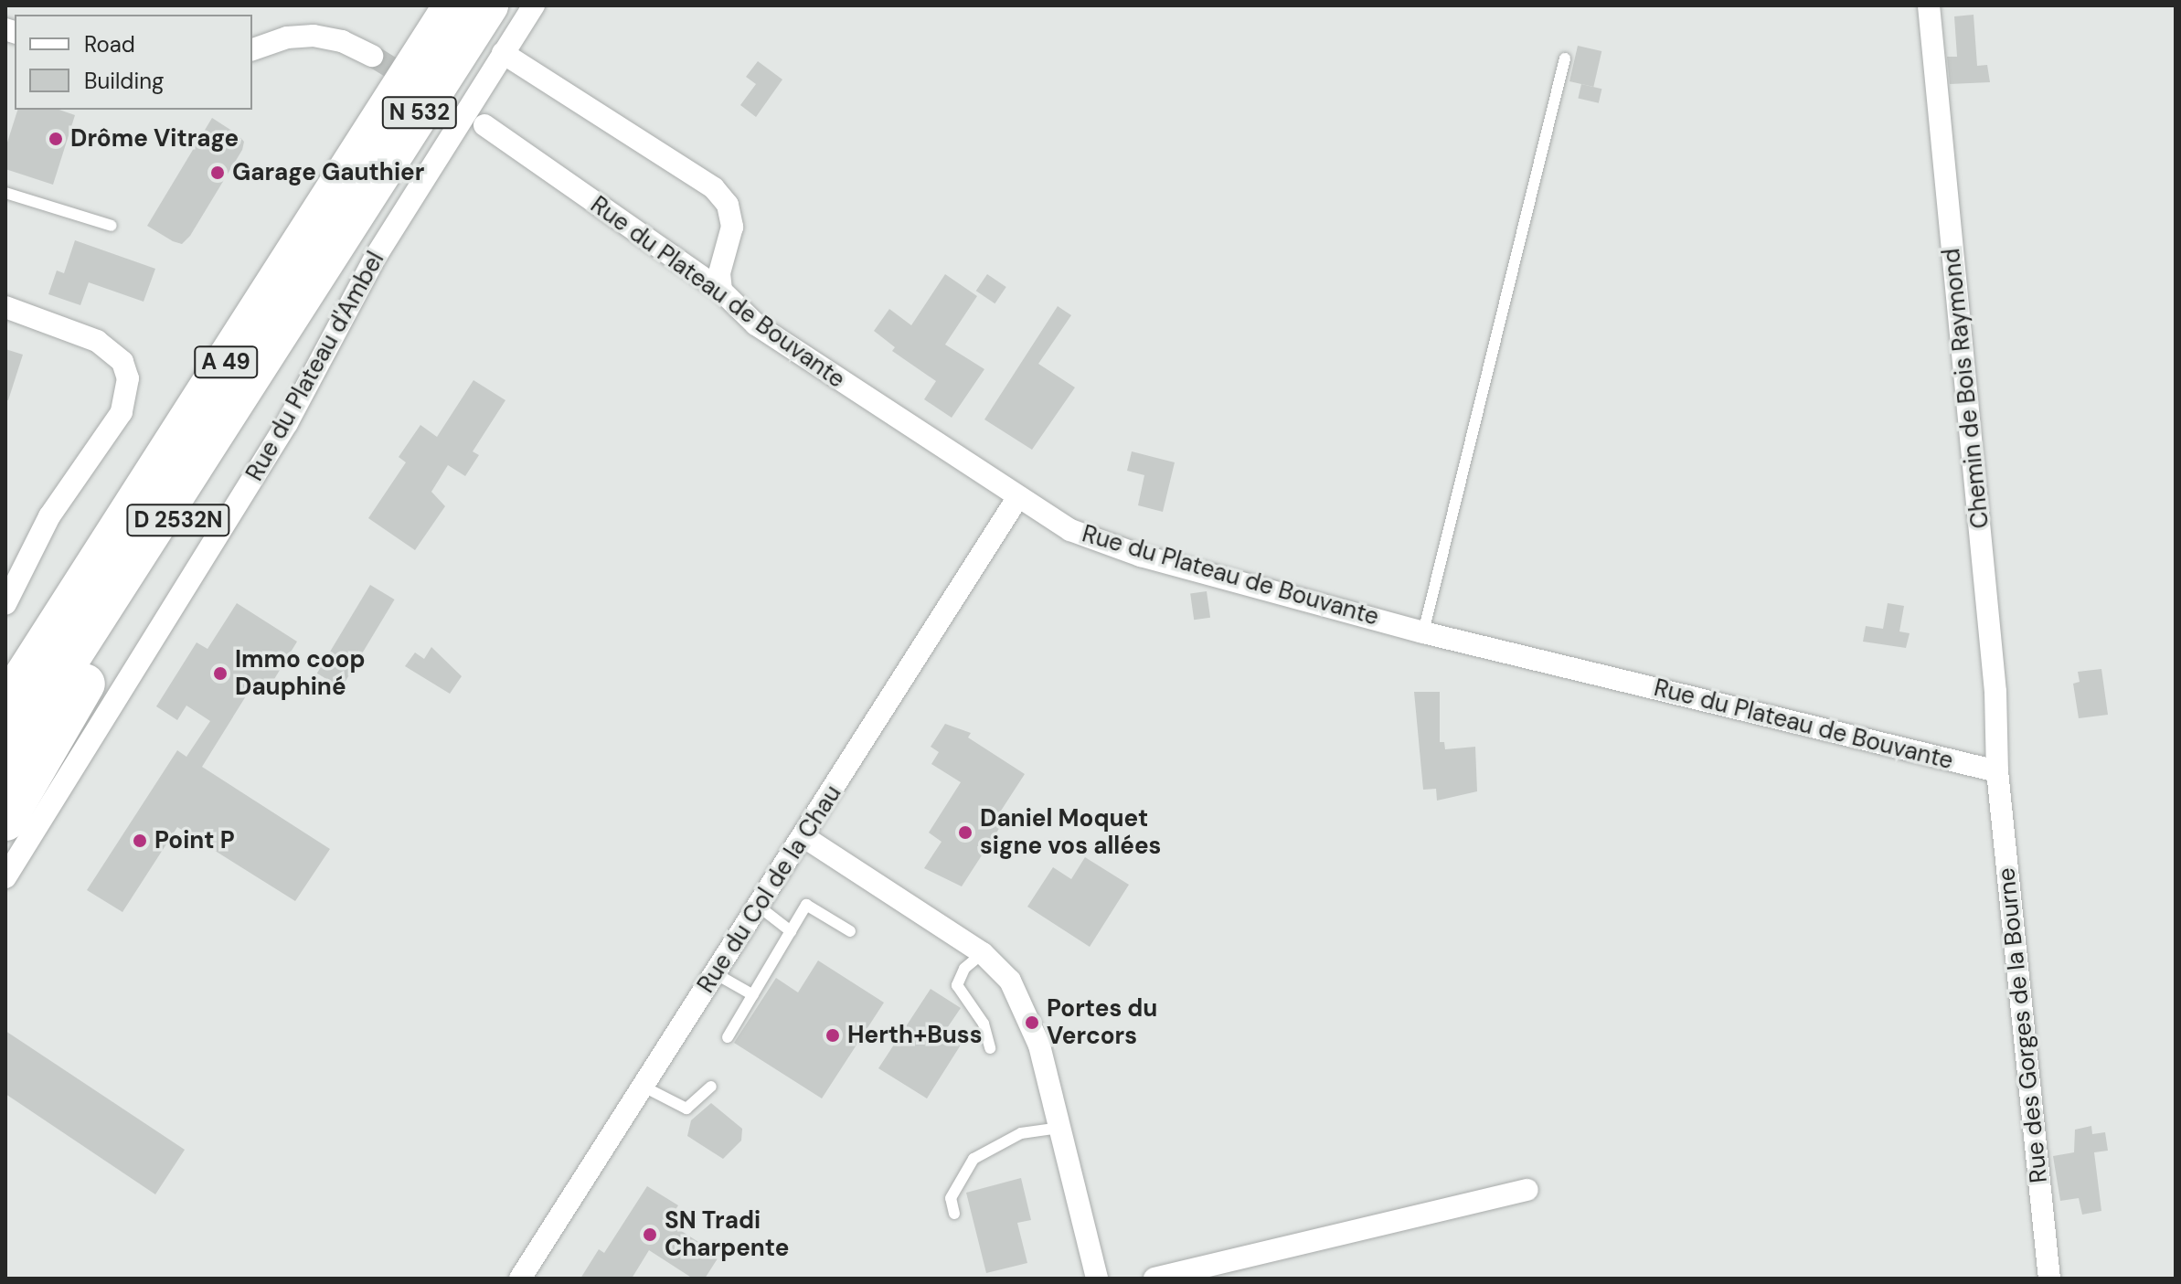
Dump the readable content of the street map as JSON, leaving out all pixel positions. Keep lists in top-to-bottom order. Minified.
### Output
{"streets":{"highway":["N 532","A 49","D 2532N"],"street":["Rue du Plateau de Bouvante","Rue du Plateau d'Ambel","Chemin de Bois Raymond","Rue du Col de la Chau","Rue des Gorges de la Bourne"]},"crossings":[["N 532","A 49"],["N 532","D 2532N"],["Rue du Plateau de Bouvante","Chemin de Bois Raymond"],["Rue du Plateau de Bouvante","Rue du Col de la Chau"],["Rue du Plateau de Bouvante","Rue des Gorges de la Bourne"],["A 49","D 2532N"],["Chemin de Bois Raymond","Rue des Gorges de la Bourne"]],"places":["Drôme Vitrage","Garage Gauthier","Immo coop Dauphiné","Daniel Moquet signe vos allées","Point P","Portes du Vercors","Herth+Buss","SN Tradi Charpente"],"legend":["Road","Building"]}
